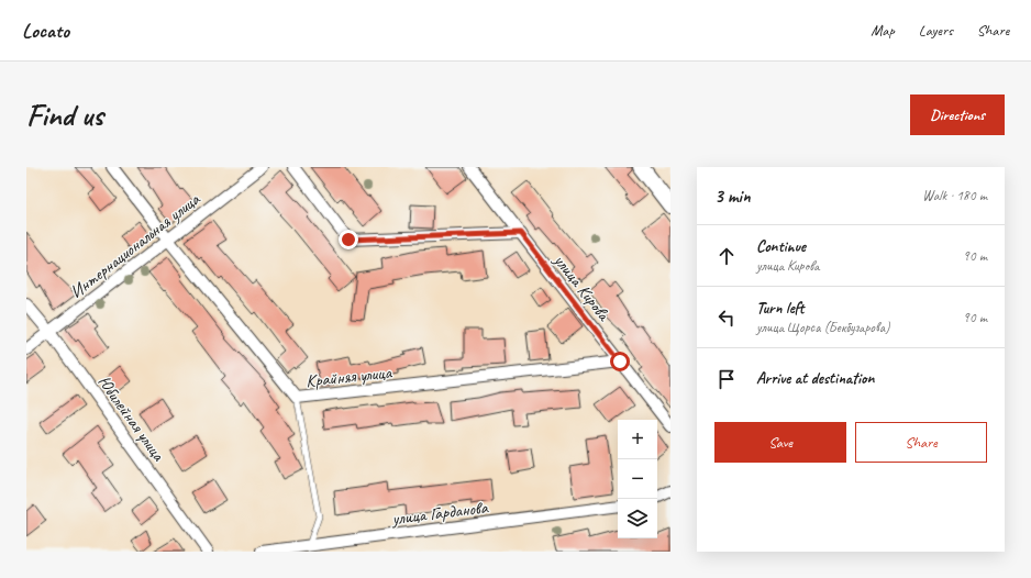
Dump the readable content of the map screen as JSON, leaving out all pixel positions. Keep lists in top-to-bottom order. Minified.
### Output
{"streets":{"street":["Интернациональная улица","улица Кирова","Крайняя улица","Юбилейная улица","улица Гарданова"]},"crossings":[["Интернациональная улица","Крайняя улица"],["Интернациональная улица","Юбилейная улица"],["улица Кирова","Крайняя улица"]],"page":{"header":"Locato","nav":["Map","Layers","Share"],"buttons":["Directions",["Save","Share"]],"title":"Find us","heading":["3 min","Walk · 180 m"],"list":[["Continue","улица Кирова","90 m"],["Turn left","улица Щорса (Бекбузарова)","90 m"],"Arrive at destination"],"map_buttons":["+","−"]}}
